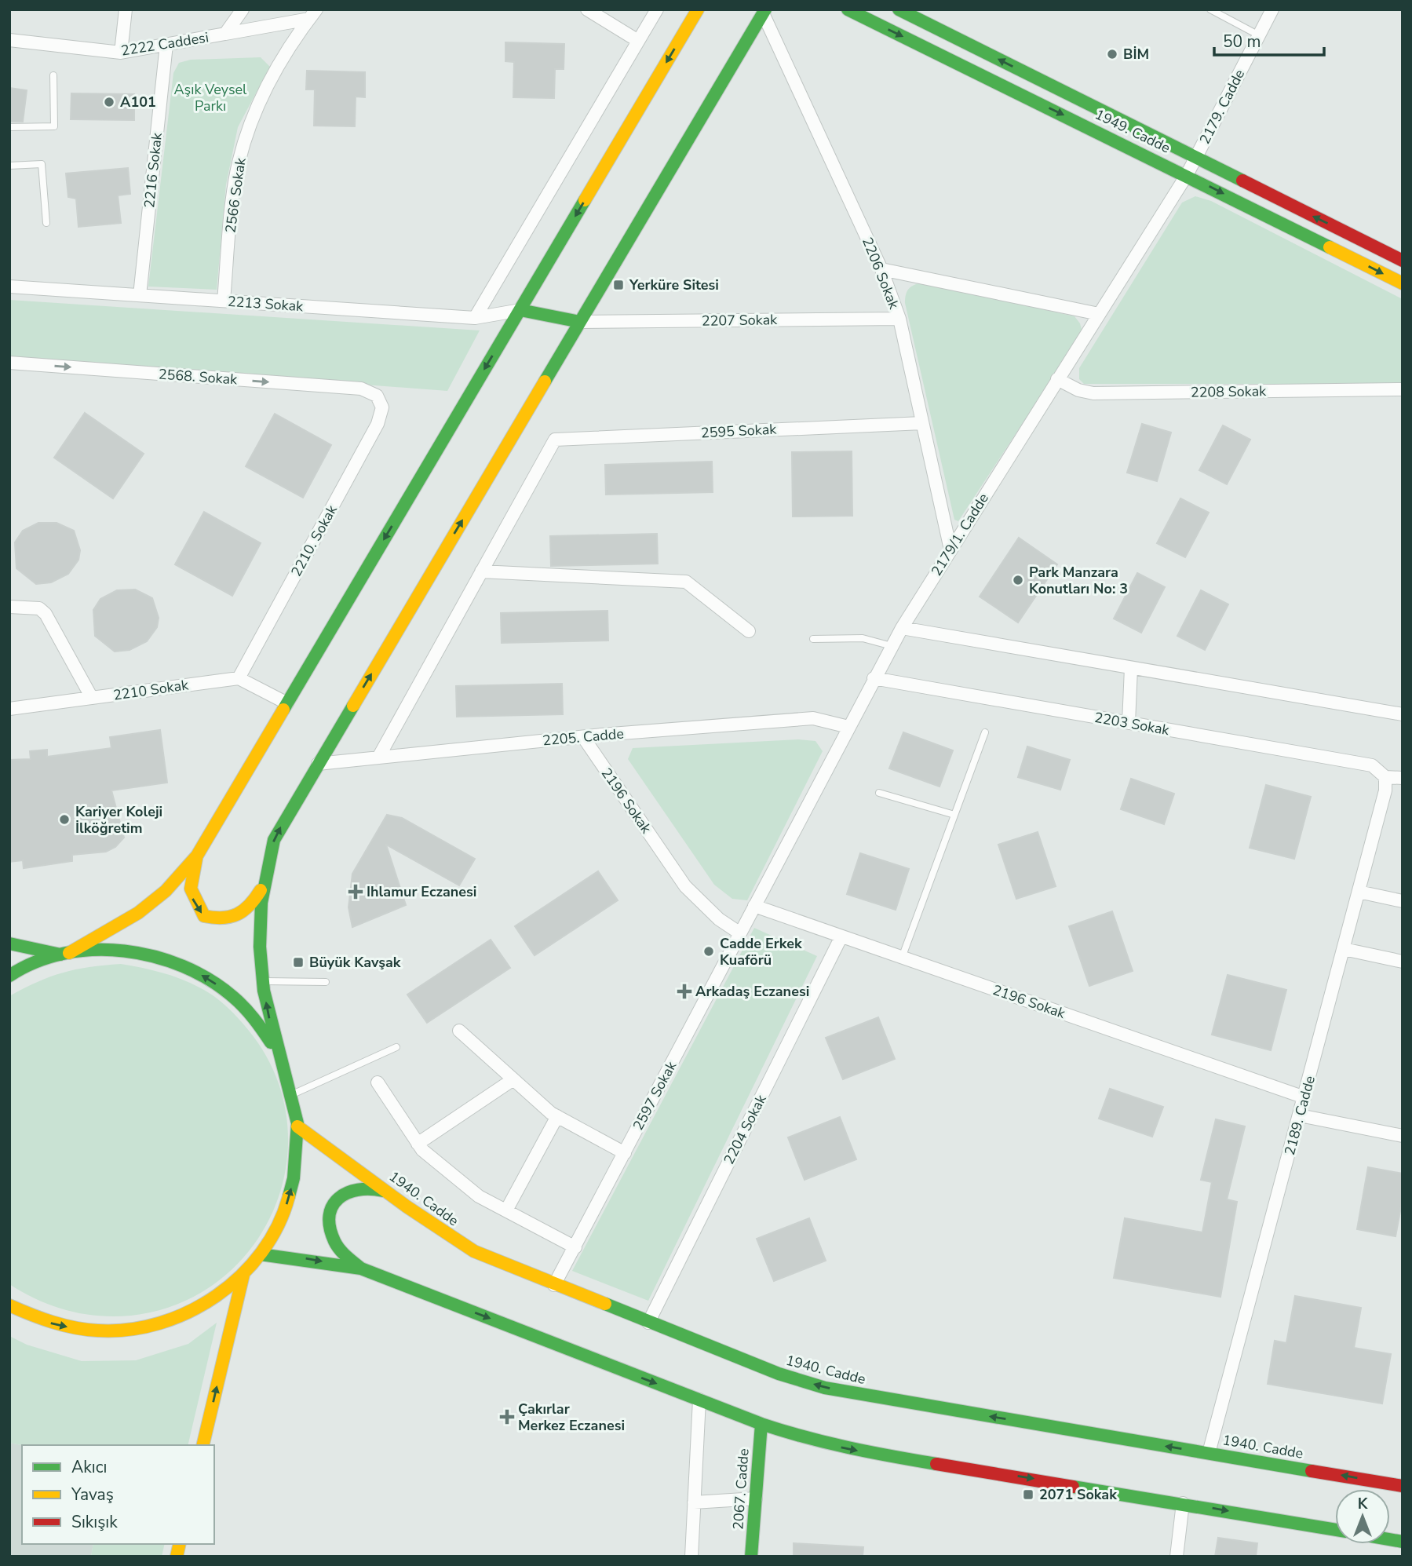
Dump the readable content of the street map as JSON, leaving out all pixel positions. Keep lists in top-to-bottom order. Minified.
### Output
{"streets":{"main road":["1949. Cadde","1940. Cadde","2067. Cadde"],"street":["2222 Caddesi","2179. Cadde","2216 Sokak","2566 Sokak","2206 Sokak","2213 Sokak","2207 Sokak","2568. Sokak","2208 Sokak","2595 Sokak","2179/1. Cadde","2210. Sokak","2210 Sokak","2203 Sokak","2205. Cadde","2196 Sokak","2597 Sokak","2189. Cadde","2204 Sokak"]},"crossings":[["2222 Caddesi","2216 Sokak"],["2179. Cadde","1949. Cadde"],["2179. Cadde","2179/1. Cadde"],["1949. Cadde","2179/1. Cadde"],["2216 Sokak","2213 Sokak"],["2566 Sokak","2213 Sokak"],["2206 Sokak","2207 Sokak"],["2206 Sokak","2595 Sokak"],["2206 Sokak","2179/1. Cadde"],["2568. Sokak","2210. Sokak"],["2208 Sokak","2179/1. Cadde"],["2179/1. Cadde","2203 Sokak"],["2179/1. Cadde","2205. Cadde"],["2179/1. Cadde","2196 Sokak"],["2179/1. Cadde","2597 Sokak"],["2210. Sokak","2210 Sokak"],["2203 Sokak","2189. Cadde"],["2205. Cadde","2196 Sokak"],["2196 Sokak","2597 Sokak"],["2196 Sokak","2189. Cadde"],["2196 Sokak","2204 Sokak"],["2597 Sokak","1940. Cadde"],["2189. Cadde","1940. Cadde"],["2204 Sokak","1940. Cadde"]],"one_way":["2568. Sokak"],"parks":["Aşık Veysel Parkı"],"places":{"other":["BİM","A101","Park Manzara Konutları No: 3","Kariyer Koleji İlköğretim","Cadde Erkek Kuaförü"],"transit":["Yerküre Sitesi","Büyük Kavşak","2071 Sokak"],"health":["Ihlamur Eczanesi","Arkadaş Eczanesi","Çakırlar Merkez Eczanesi"]},"legend":["Akıcı","Yavaş","Sıkışık"],"scale_bar":"50 m","north":"top"}
